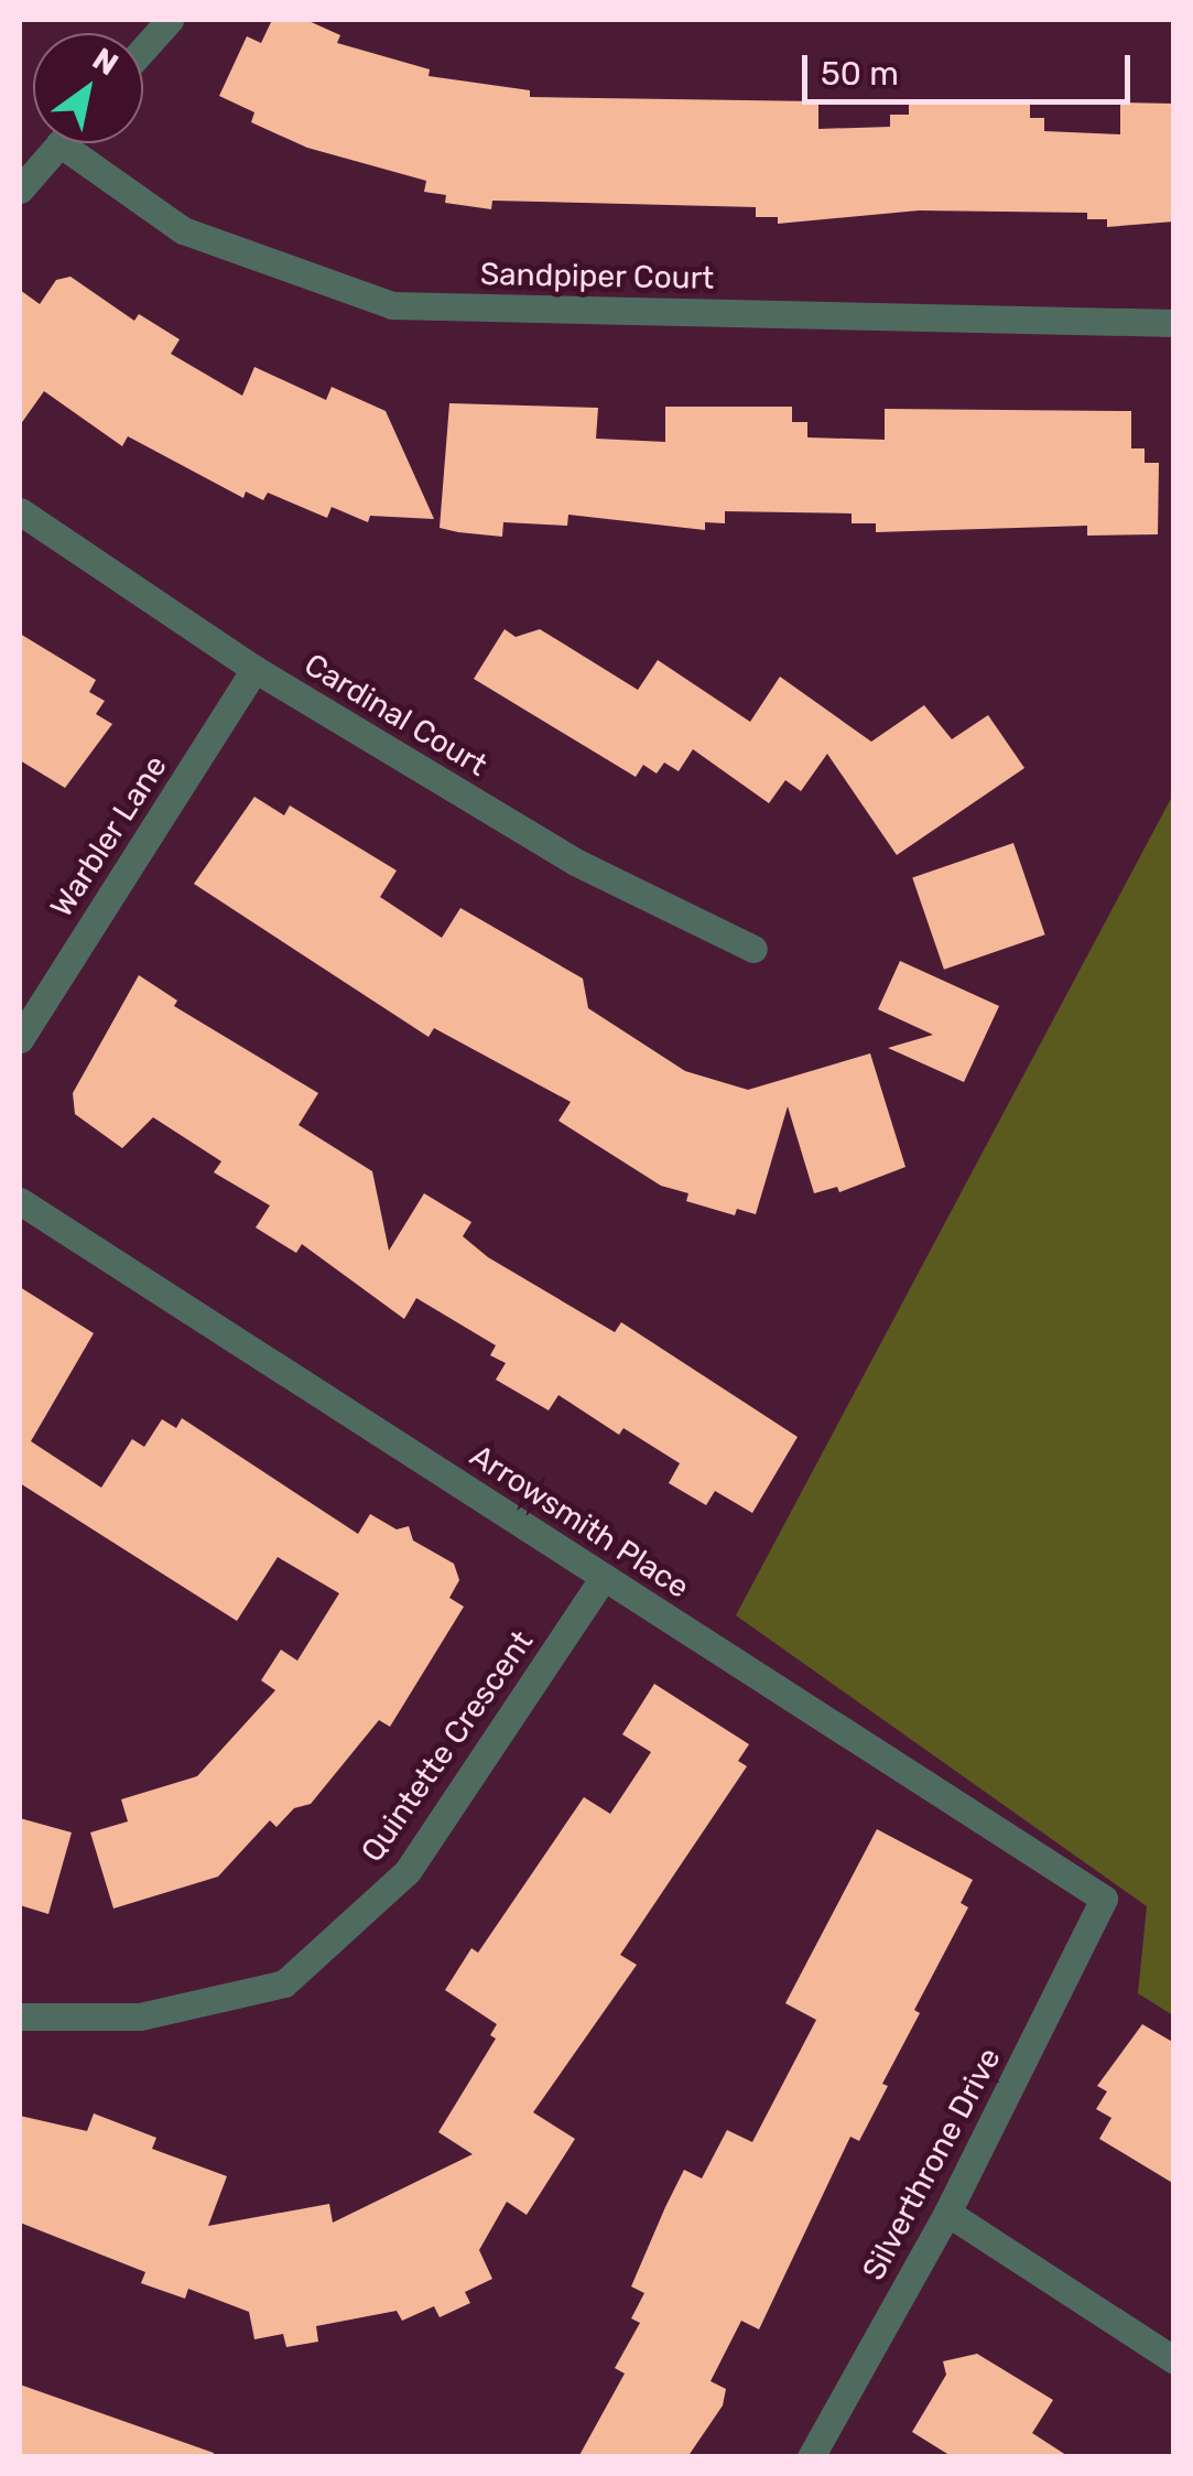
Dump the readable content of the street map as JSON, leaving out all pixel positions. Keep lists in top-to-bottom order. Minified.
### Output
{"streets":{"street":["Sandpiper Court","Cardinal Court","Warbler Lane","Arrowsmith Place","Quintette Crescent","Silverthrone Drive"]},"crossings":[["Cardinal Court","Warbler Lane"],["Arrowsmith Place","Quintette Crescent"],["Arrowsmith Place","Silverthrone Drive"]],"scale_bar":"50 m","north":"top right"}
